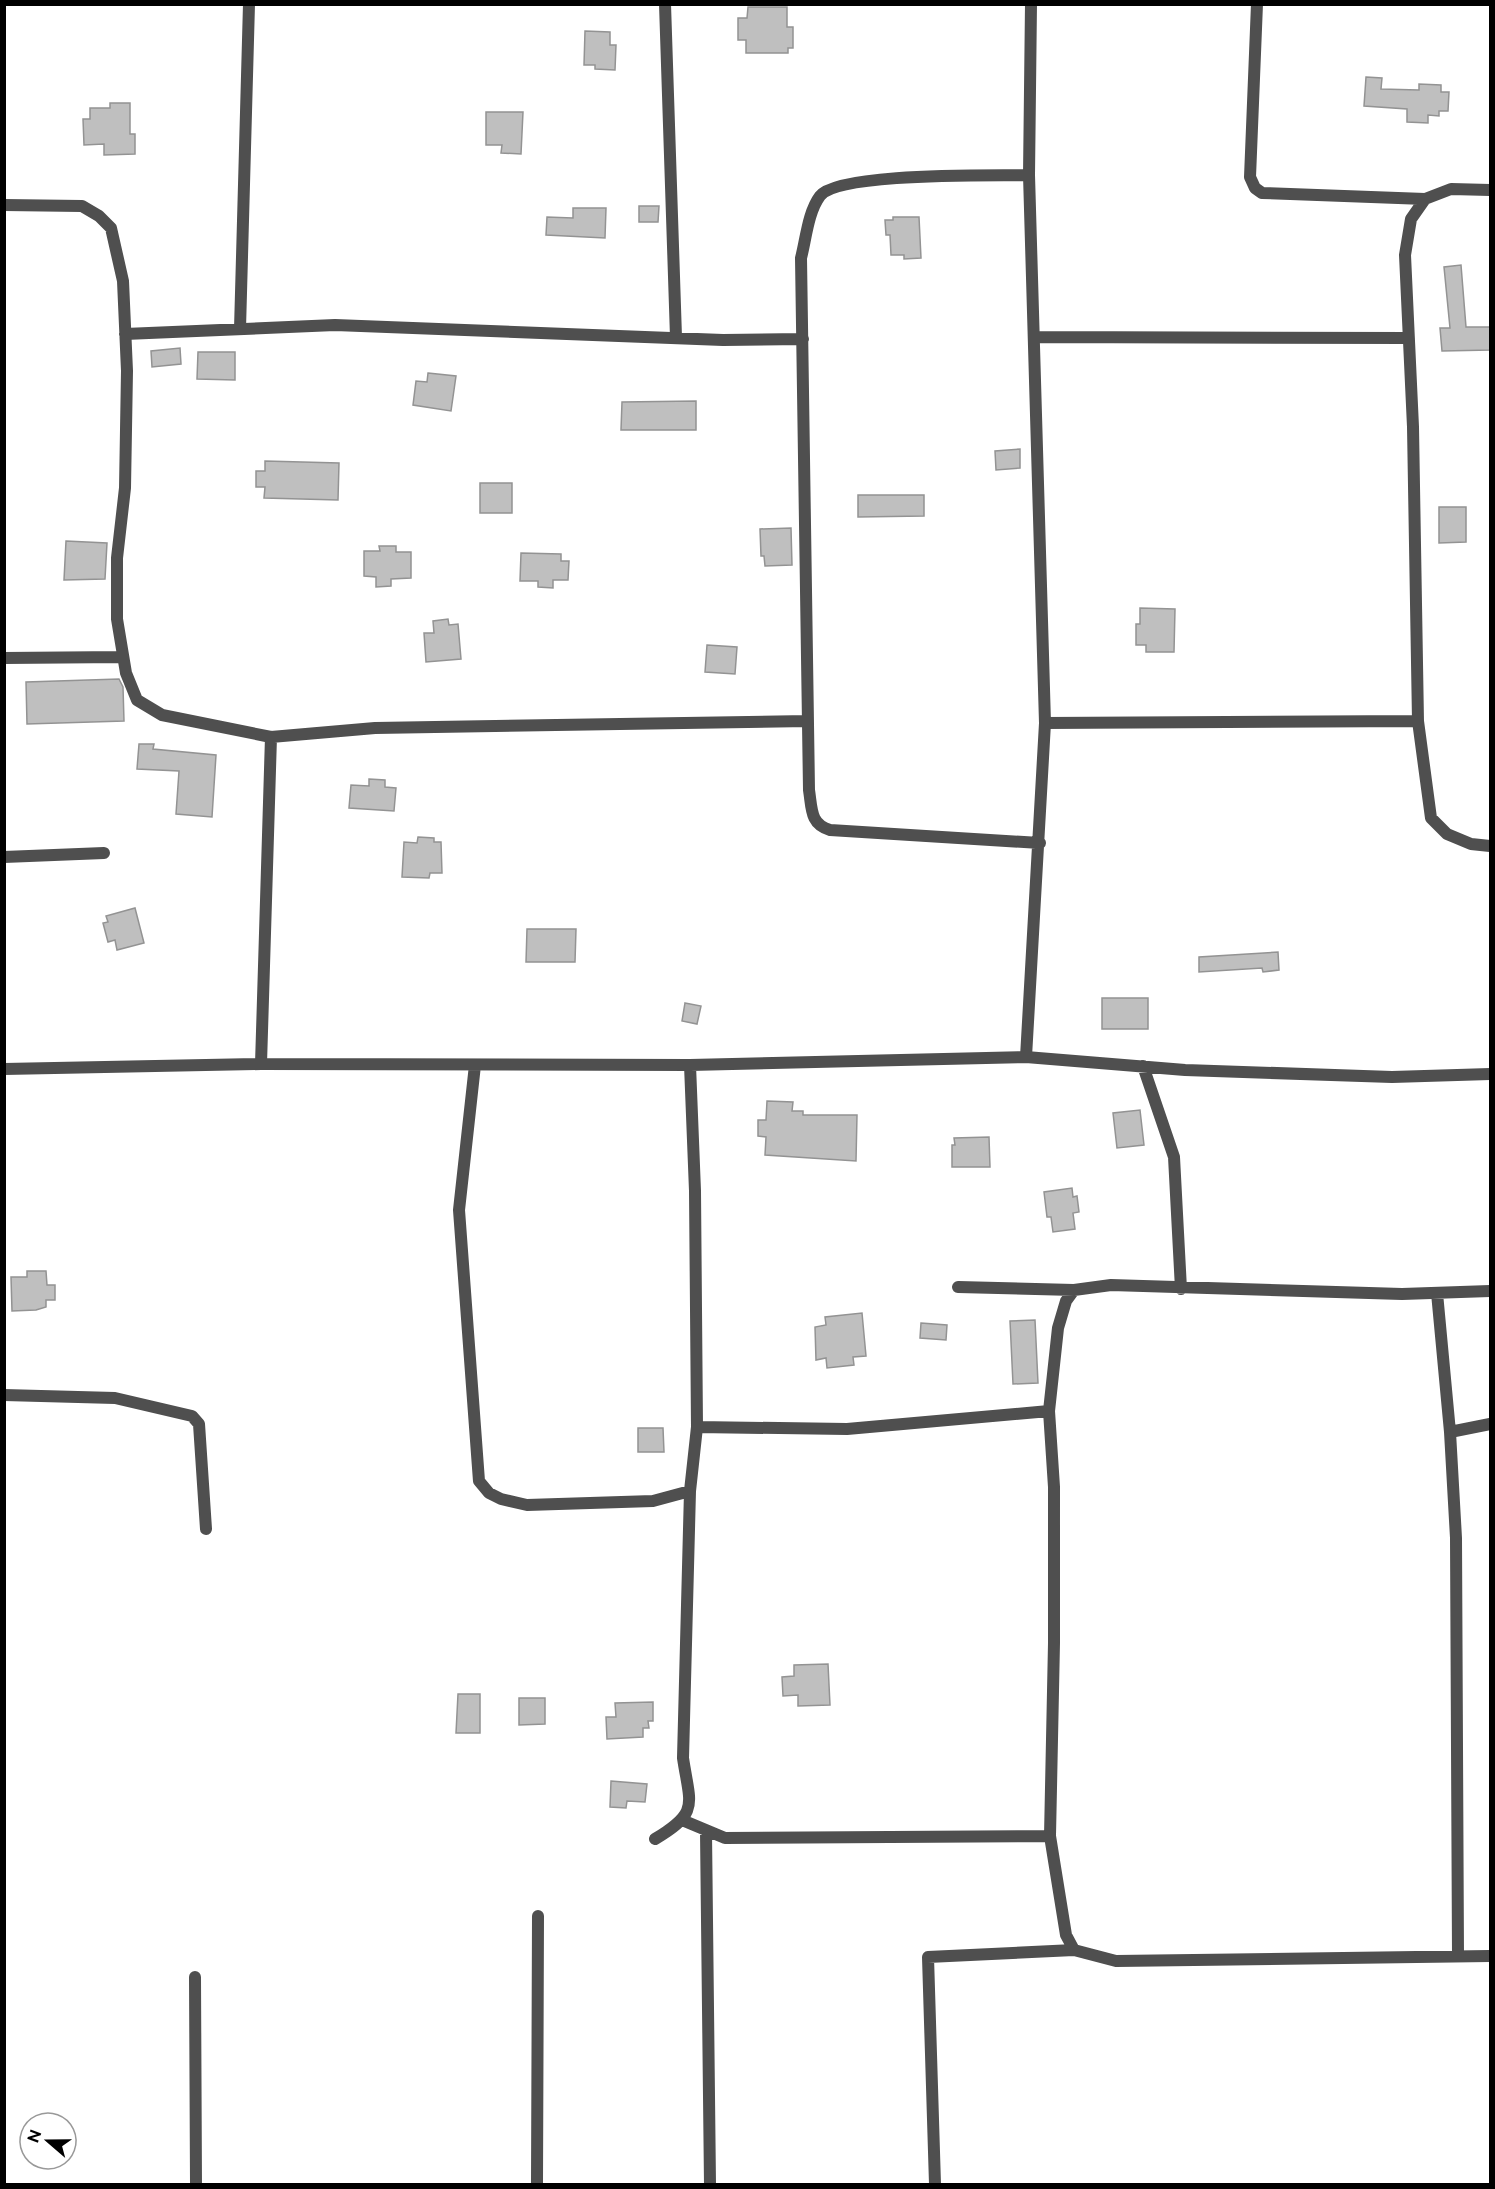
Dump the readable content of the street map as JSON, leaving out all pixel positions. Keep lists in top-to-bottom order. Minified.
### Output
{"north":"left"}
